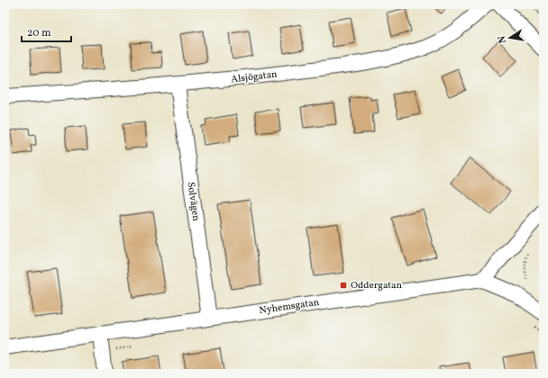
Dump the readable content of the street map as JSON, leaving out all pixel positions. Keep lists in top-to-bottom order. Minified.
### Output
{"streets":{"street":["Alsjögatan","Solvägen","Nyhemsgatan"]},"crossings":[["Alsjögatan","Solvägen"],["Solvägen","Nyhemsgatan"]],"places":{"transit":["Oddergatan"]},"scale_bar":"20 m","north":"left"}
